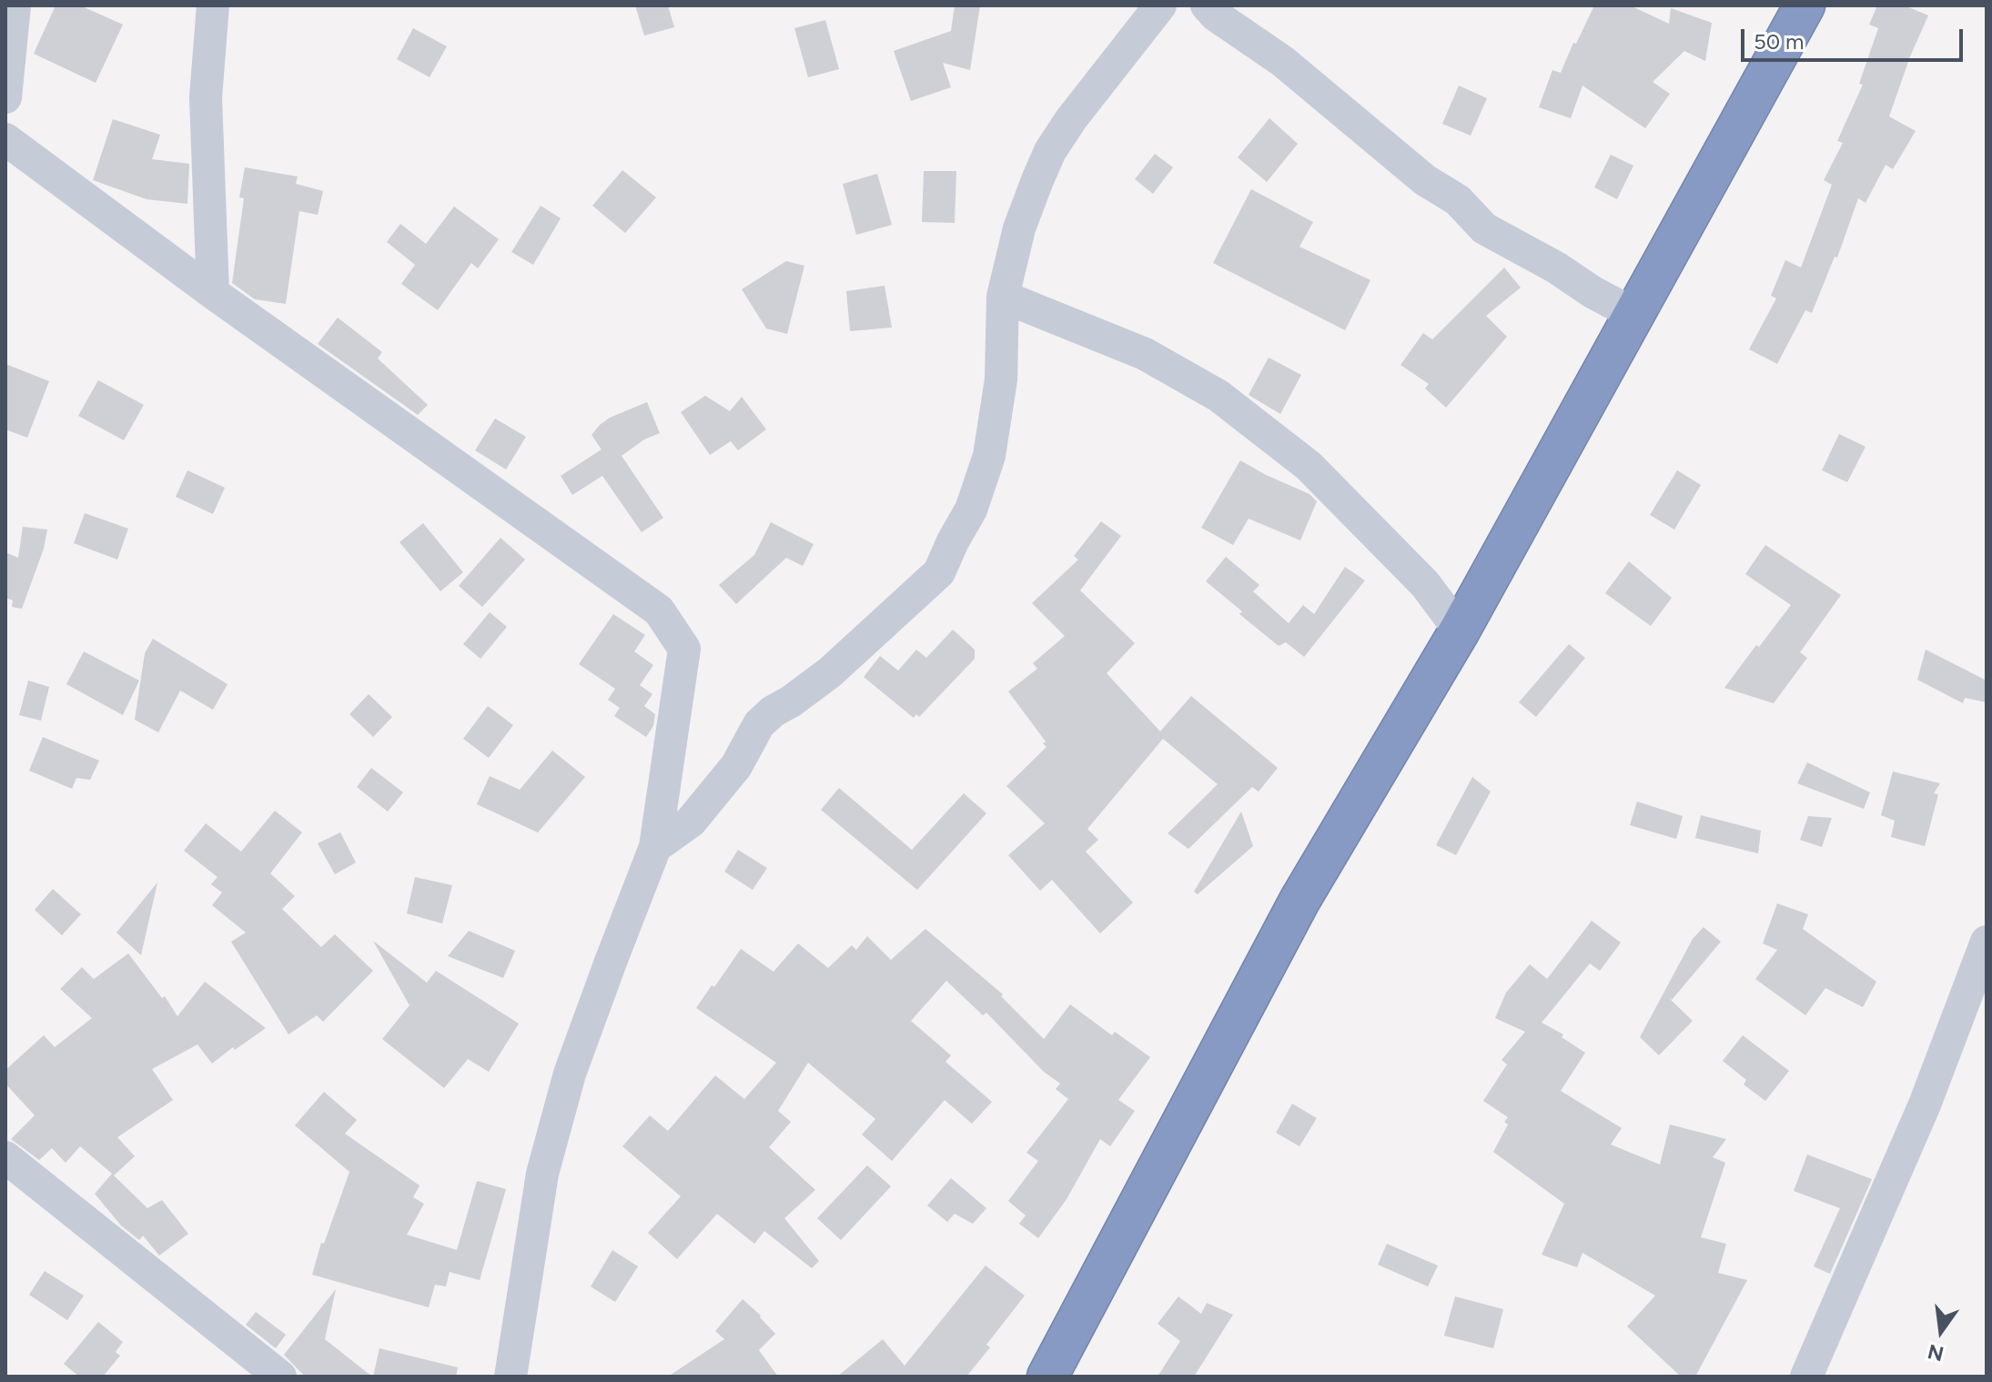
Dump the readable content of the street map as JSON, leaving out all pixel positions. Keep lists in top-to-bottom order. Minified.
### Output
{"scale_bar":"50 m","north":"bottom"}
